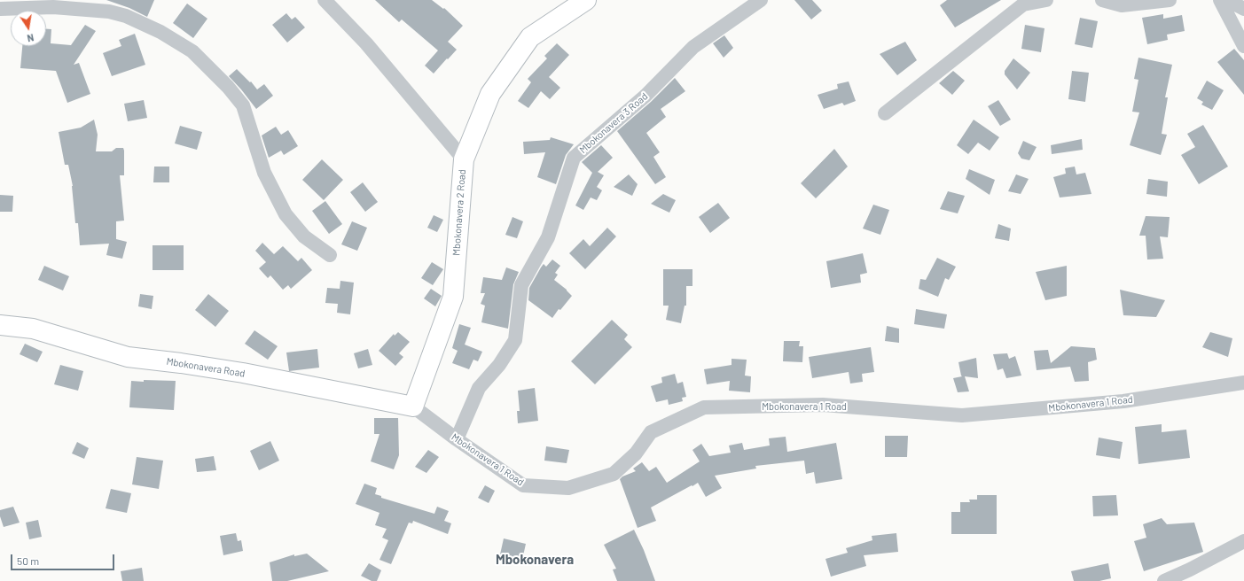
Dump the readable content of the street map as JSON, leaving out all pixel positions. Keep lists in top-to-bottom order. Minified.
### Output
{"streets":{"street":["Mbokonavera 3 Road","Mbokonavera 2 Road","Mbokonavera Road","Mbokonavera 1 Road"]},"crossings":[["Mbokonavera 3 Road","Mbokonavera 1 Road"],["Mbokonavera 2 Road","Mbokonavera Road"],["Mbokonavera 2 Road","Mbokonavera 1 Road"],["Mbokonavera Road","Mbokonavera 1 Road"]],"districts":["Mbokonavera"],"scale_bar":"50 m","north":"bottom"}
